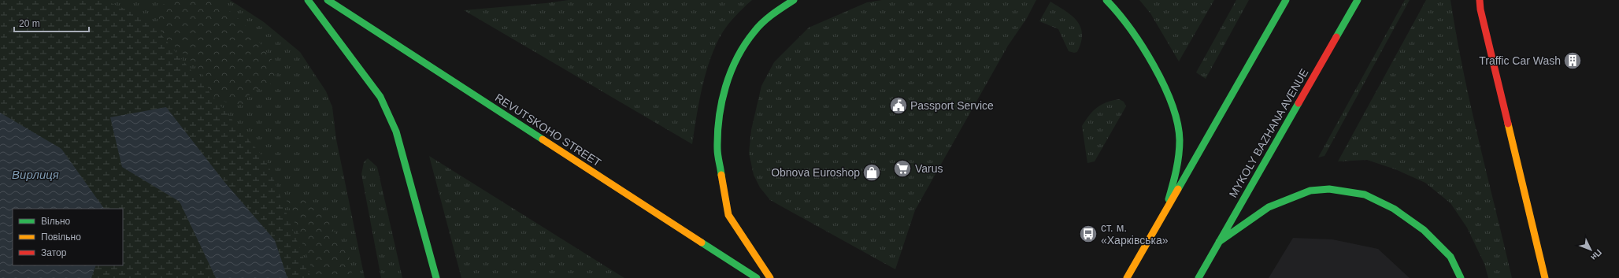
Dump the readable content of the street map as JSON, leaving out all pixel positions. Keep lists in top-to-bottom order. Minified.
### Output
{"streets":{"main road":["REVUTSKOHO STREET","MYKOLY BAZHANA AVENUE"]},"water":["Вирлиця"],"places":{"building":["Traffic Car Wash"],"public building":["Passport Service"],"supermarket":["Varus"],"shop":["Obnova Euroshop"],"bus stop":["ст. м. «Харківська»"]},"legend":["Вільно","Повільно","Затор"],"scale_bar":"20 m","north":"bottom right"}
